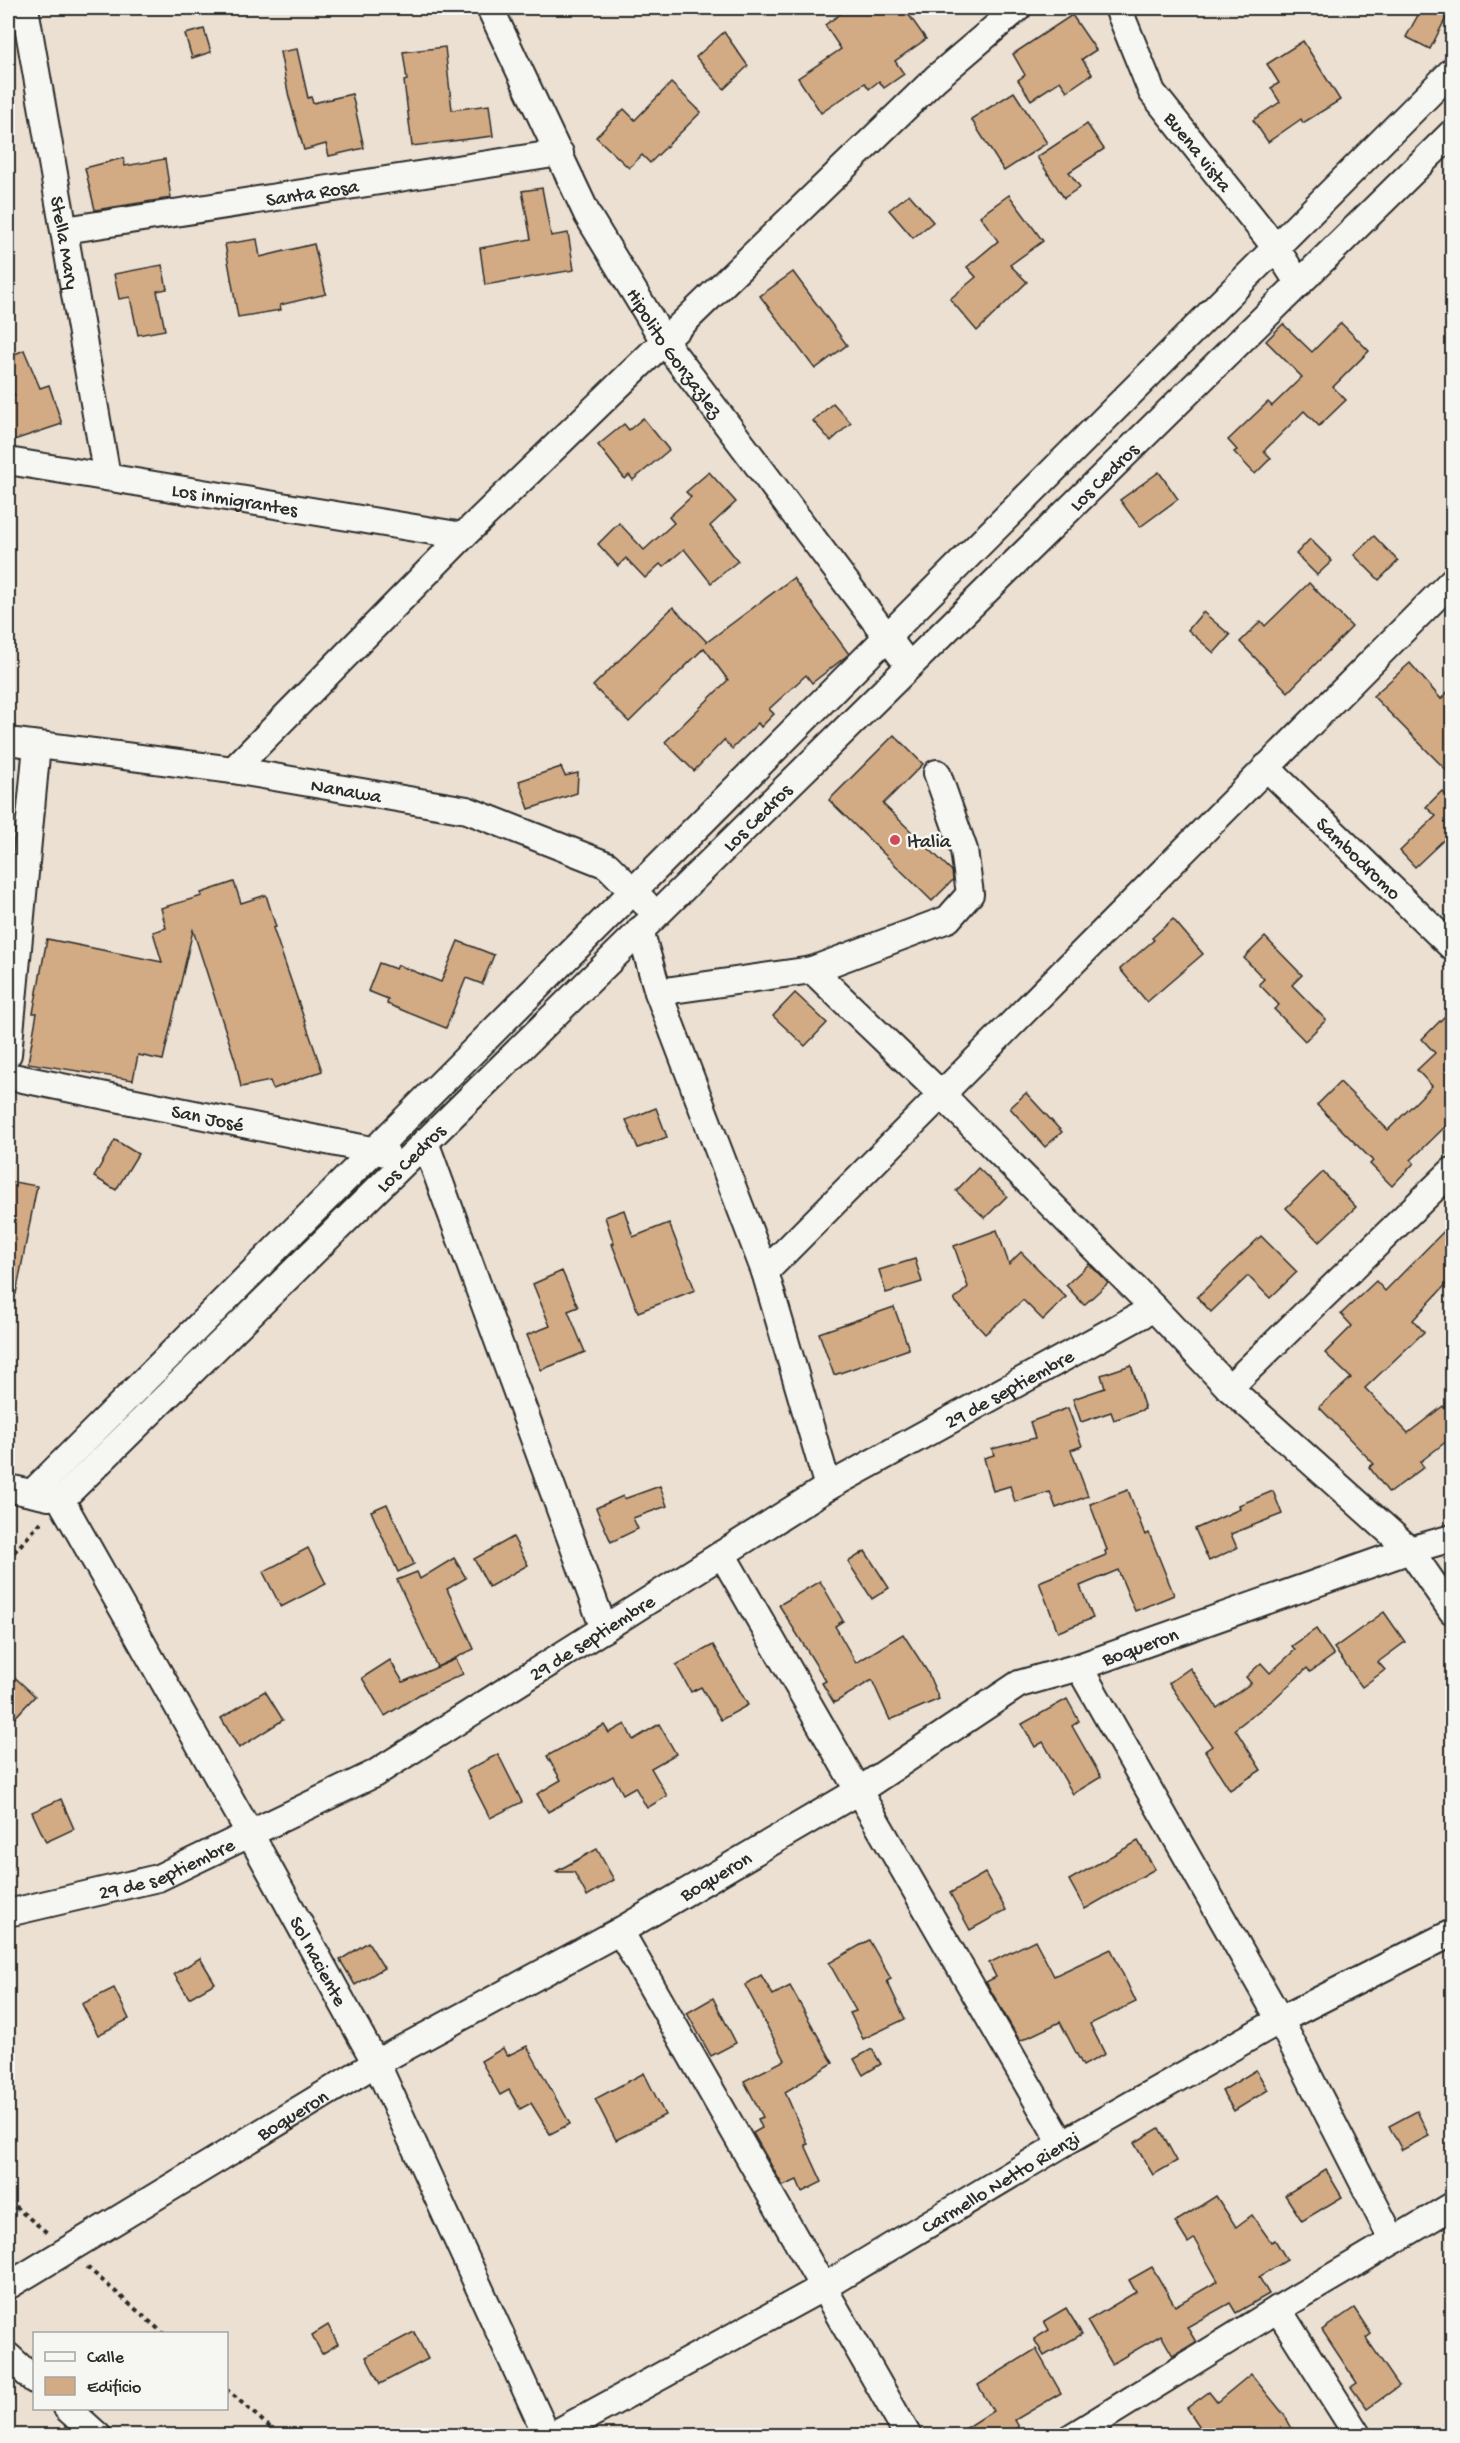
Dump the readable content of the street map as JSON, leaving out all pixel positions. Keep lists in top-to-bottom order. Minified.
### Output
{"streets":{"street":["Buena vista","Santa Rosa","Stella Mary","Hipolito Gonzazlez","Los Cedros","Los inmigrantes","Nanawa","Sambodromo","San José","29 de septiembre","Boqueron","Sol naciente","Carmello Netto Rienzi"]},"crossings":[["Buena vista","Los Cedros"],["Santa Rosa","Stella Mary"],["Santa Rosa","Hipolito Gonzazlez"],["Stella Mary","Los inmigrantes"],["Hipolito Gonzazlez","Los Cedros"],["Los Cedros","Nanawa"],["Los Cedros","San José"],["Los Cedros","Sol naciente"],["29 de septiembre","Sol naciente"],["Boqueron","Sol naciente"],["Sol naciente","Carmello Netto Rienzi"]],"places":["Italia"],"legend":["Calle","Edificio"]}
